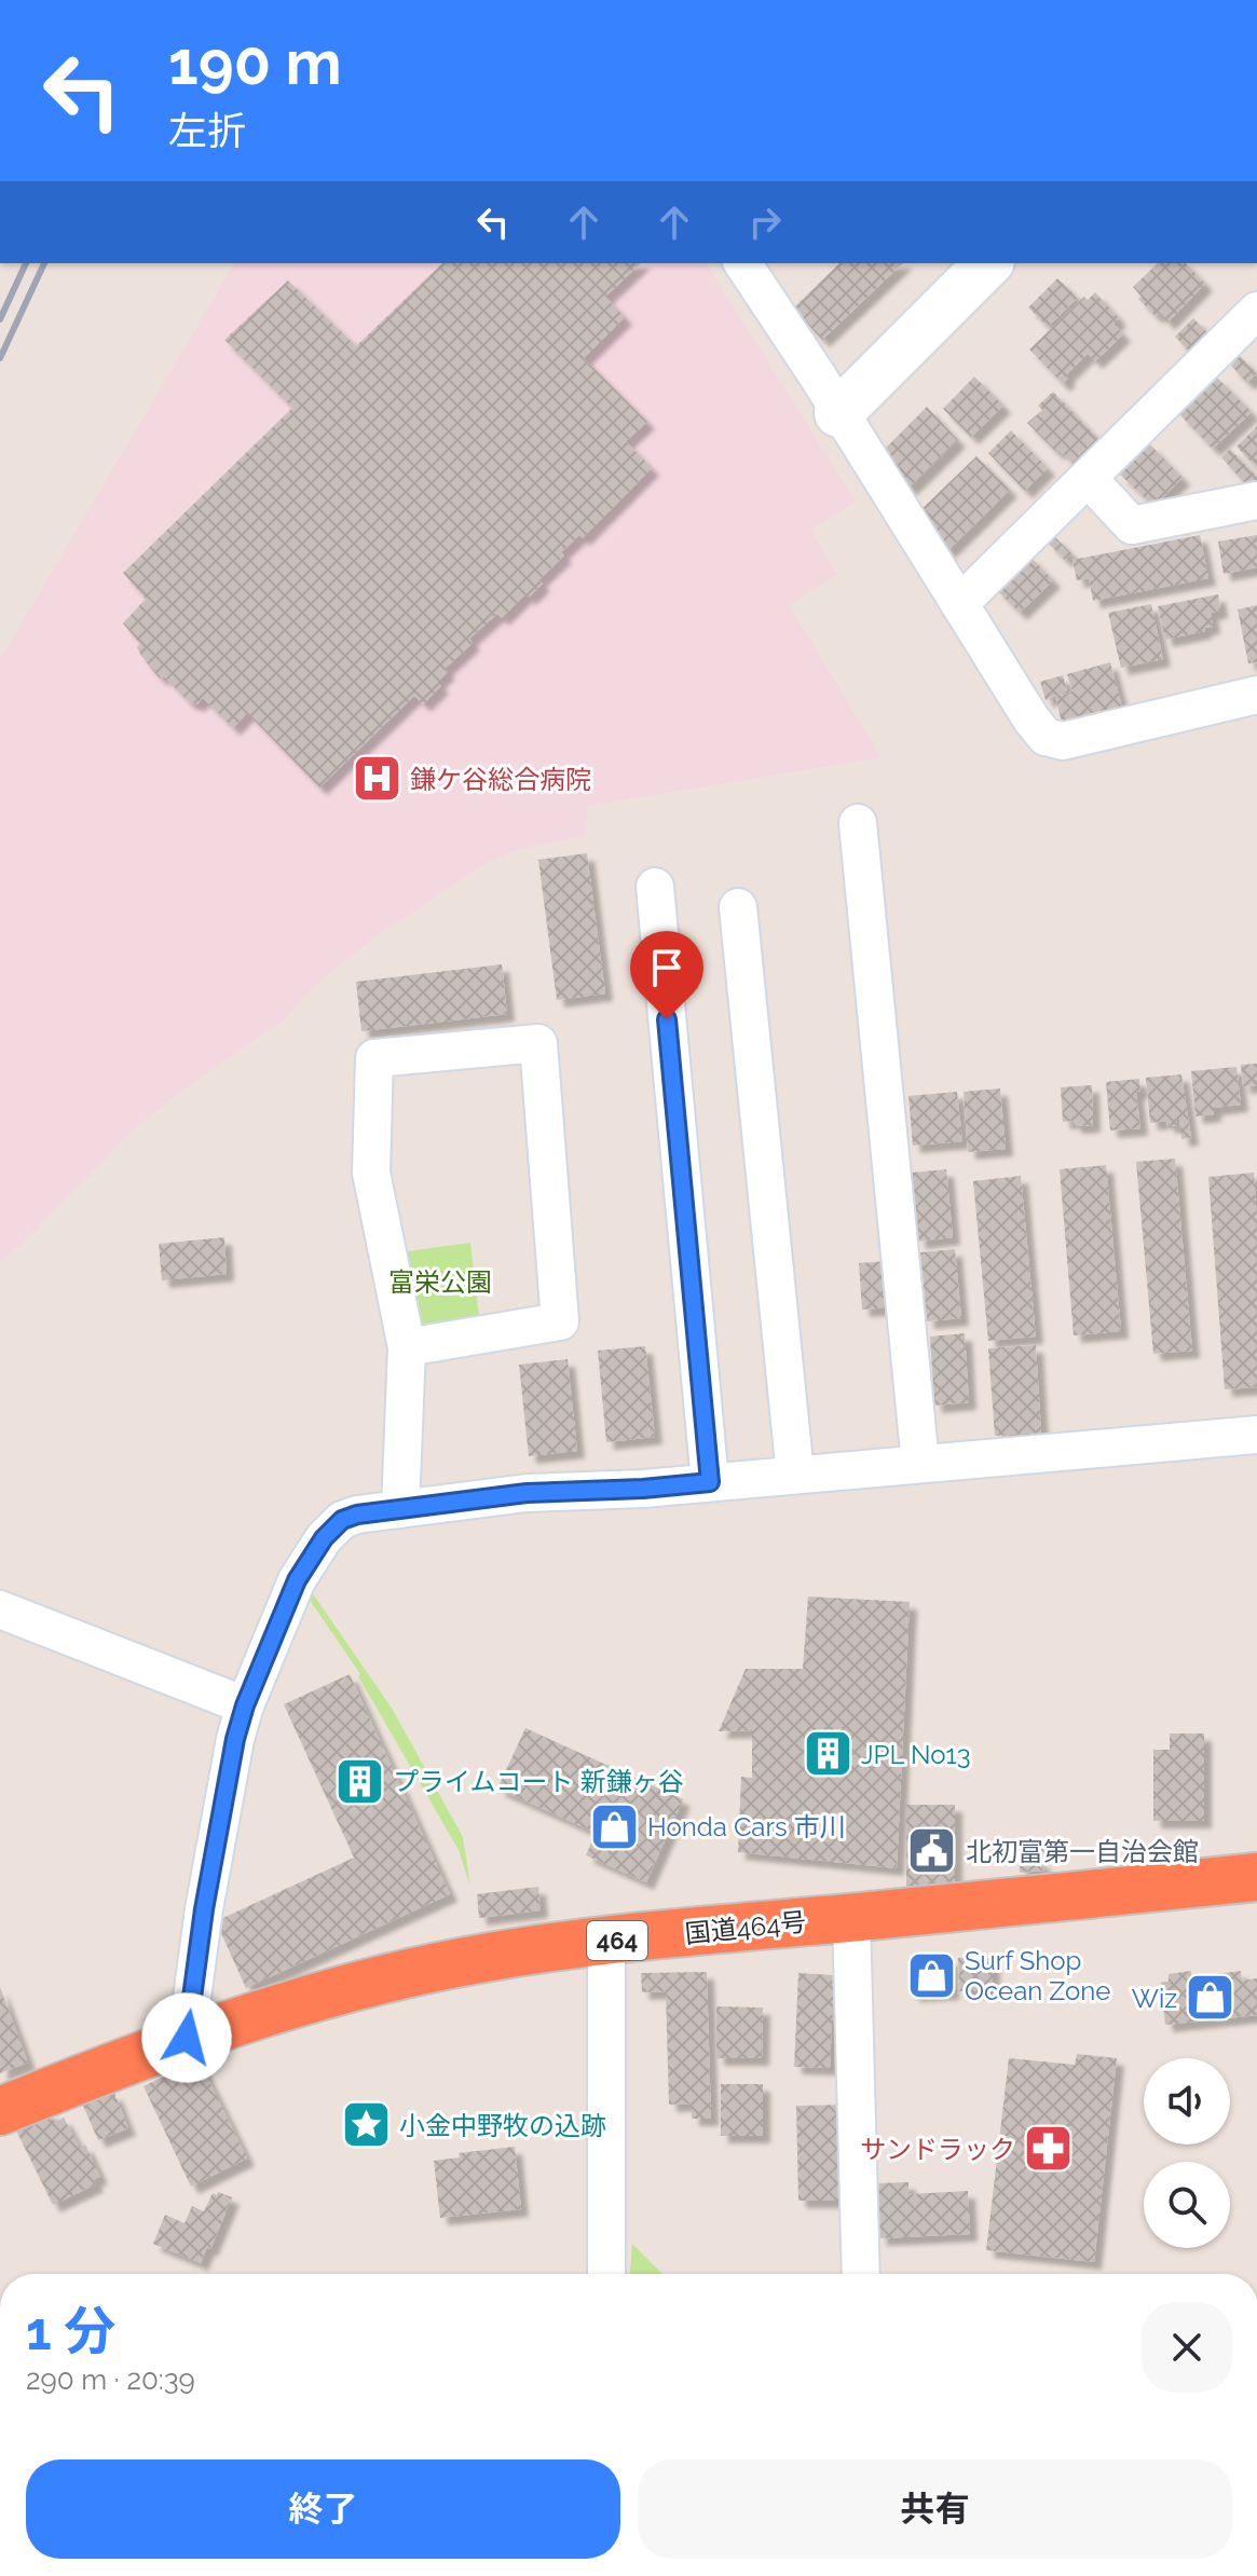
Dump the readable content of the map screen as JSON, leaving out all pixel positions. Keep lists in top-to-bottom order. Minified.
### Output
{"streets":{"highway":["国道464号","464"]},"parks":["富栄公園"],"places":{"hospital":["鎌ケ谷総合病院"],"building":["JPL No13","プライムコート 新鎌ヶ谷"],"shop":["Honda Cars 市川","Surf Shop Ocean Zone","Wiz"],"public building":["北初富第一自治会館"],"place":["小金中野牧の込跡"],"pharmacy":["サンドラック"]},"page":{"turn":["190 m","左折"],"heading":["1 分","290 m · 20:39"],"buttons":["終了","共有"]}}
